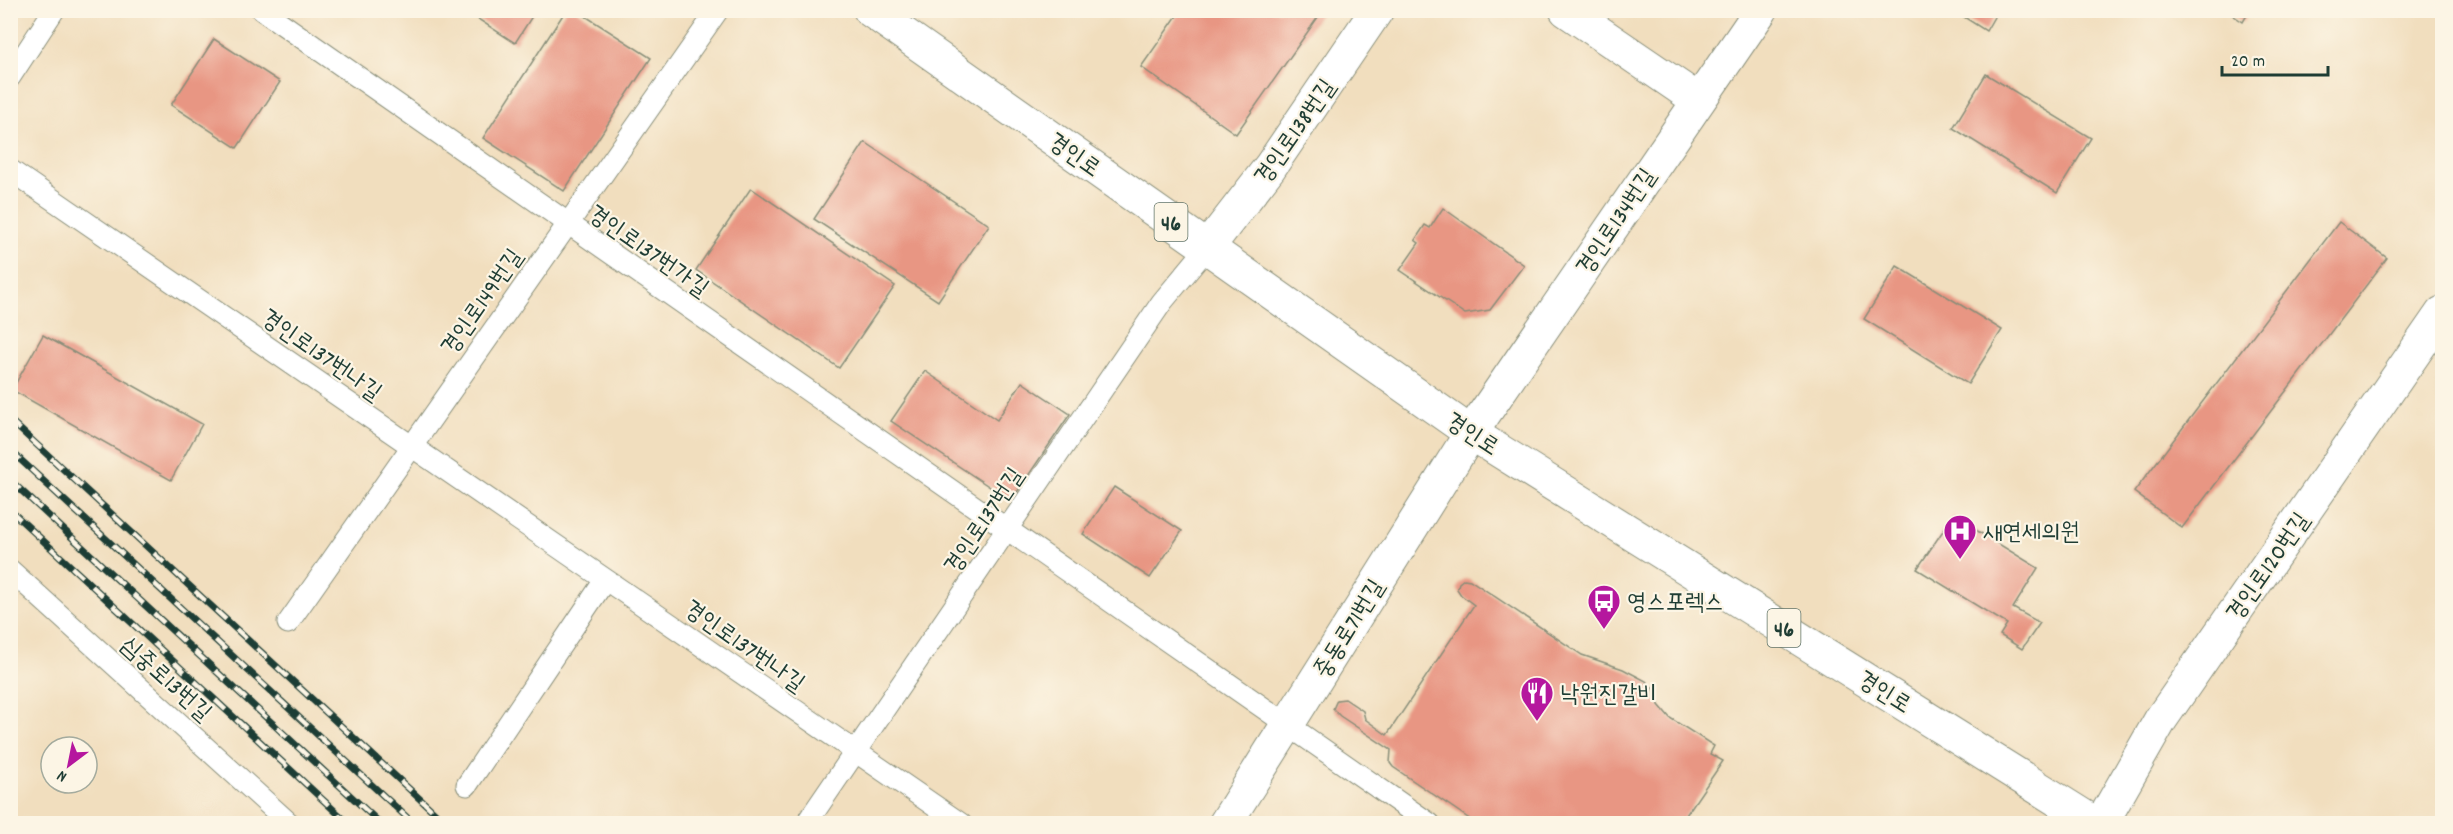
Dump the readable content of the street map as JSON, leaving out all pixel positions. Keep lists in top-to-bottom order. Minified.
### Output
{"streets":{"street":["경인로138번길","경인로","경인로134번길","46","경인로120번길","중동로71번길"],"lane":["경인로137번가길","경인로149번길","경인로137번나길","경인로137번길","심중로13번길"]},"crossings":[["경인로138번길","경인로"],["경인로138번길","경인로137번길"],["경인로","경인로134번길"],["경인로","경인로137번길"],["경인로","경인로120번길"],["경인로","중동로71번길"],["경인로134번길","중동로71번길"],["경인로137번가길","경인로149번길"],["경인로137번가길","경인로137번길"],["경인로137번가길","중동로71번길"],["경인로149번길","경인로137번나길"],["경인로137번나길","경인로137번길"]],"places":{"hospital":["새연세의원"],"bus stop":["영스포렉스"],"restaurant":["낙원진갈비"]},"scale_bar":"20 m","north":"bottom left"}
